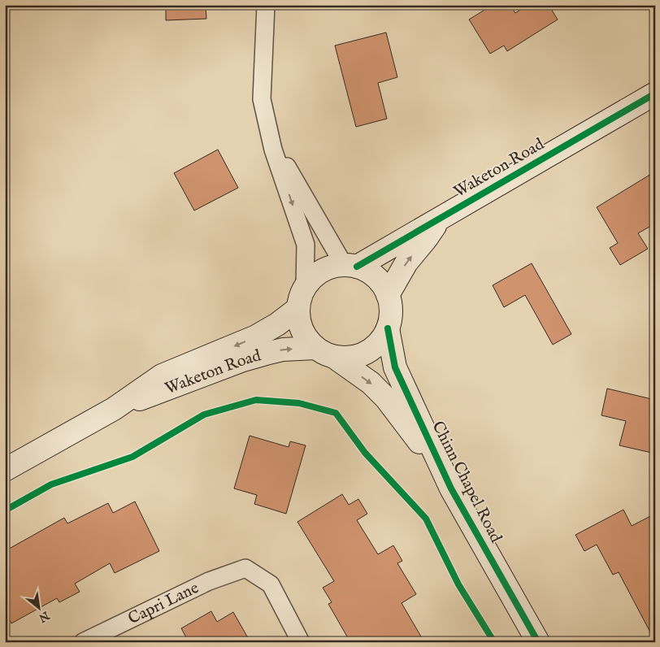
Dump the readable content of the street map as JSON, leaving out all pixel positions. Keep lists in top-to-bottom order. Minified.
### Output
{"streets":{"street":["Waketon Road","Chinn Chapel Road","Capri Lane"]},"crossings":[["Waketon Road","Chinn Chapel Road"]],"north":"bottom right"}
